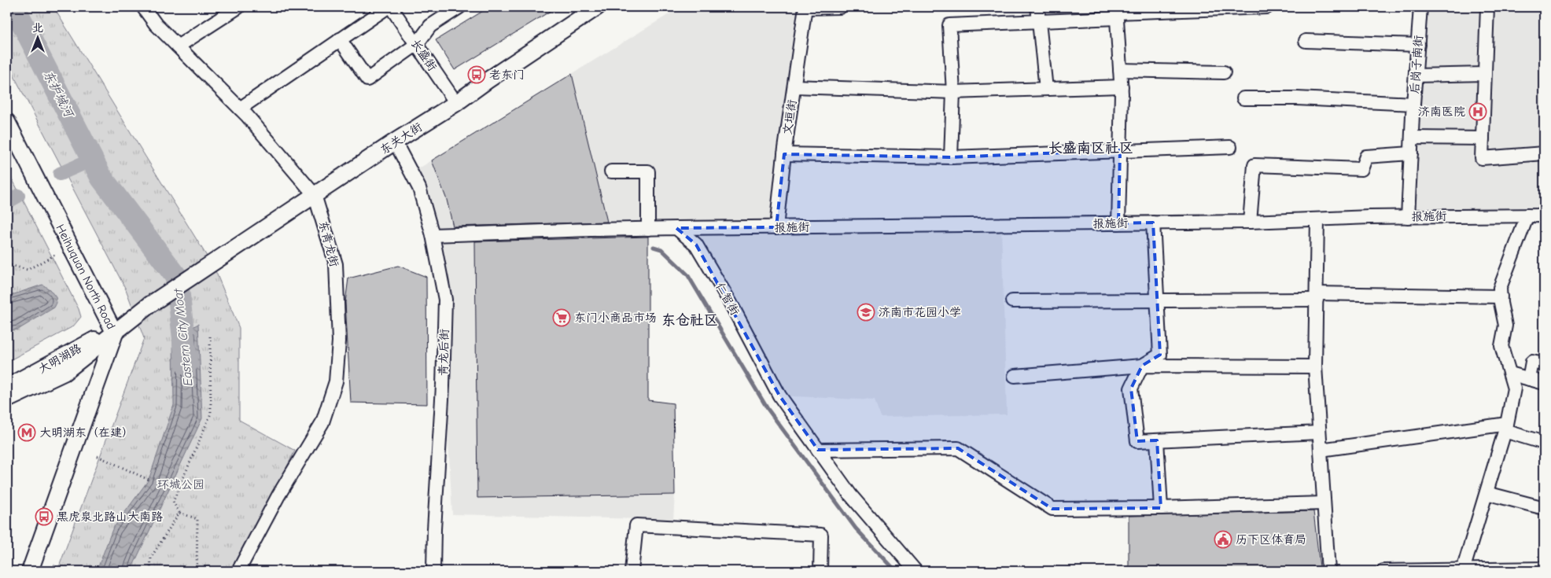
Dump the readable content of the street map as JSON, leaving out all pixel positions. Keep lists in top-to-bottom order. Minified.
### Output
{"streets":{"main road":["东关大街","Heihuquan North Road","大明湖路"],"street":["长盛街","后岗子南街","文垣街","报施街","东青龙街","仁智街","青龙后街"]},"crossings":[["长盛街","东关大街"],["后岗子南街","报施街"],["文垣街","报施街"],["东关大街","东青龙街"],["东关大街","Heihuquan North Road"],["东关大街","青龙后街"],["东关大街","大明湖路"],["报施街","仁智街"],["Heihuquan North Road","大明湖路"]],"districts":["长盛南区社区","东仓社区"],"water":["东护城河","Eastern City Moat"],"parks":["环城公园"],"places":{"bus stop":["老东门","黑虎泉北路山大南路"],"hospital":["济南医院"],"school or university":["济南市花园小学"],"supermarket":["东门小商品市场"],"metro station":["大明湖东（在建）"],"public building":["历下区体育局"]},"north":"top"}
